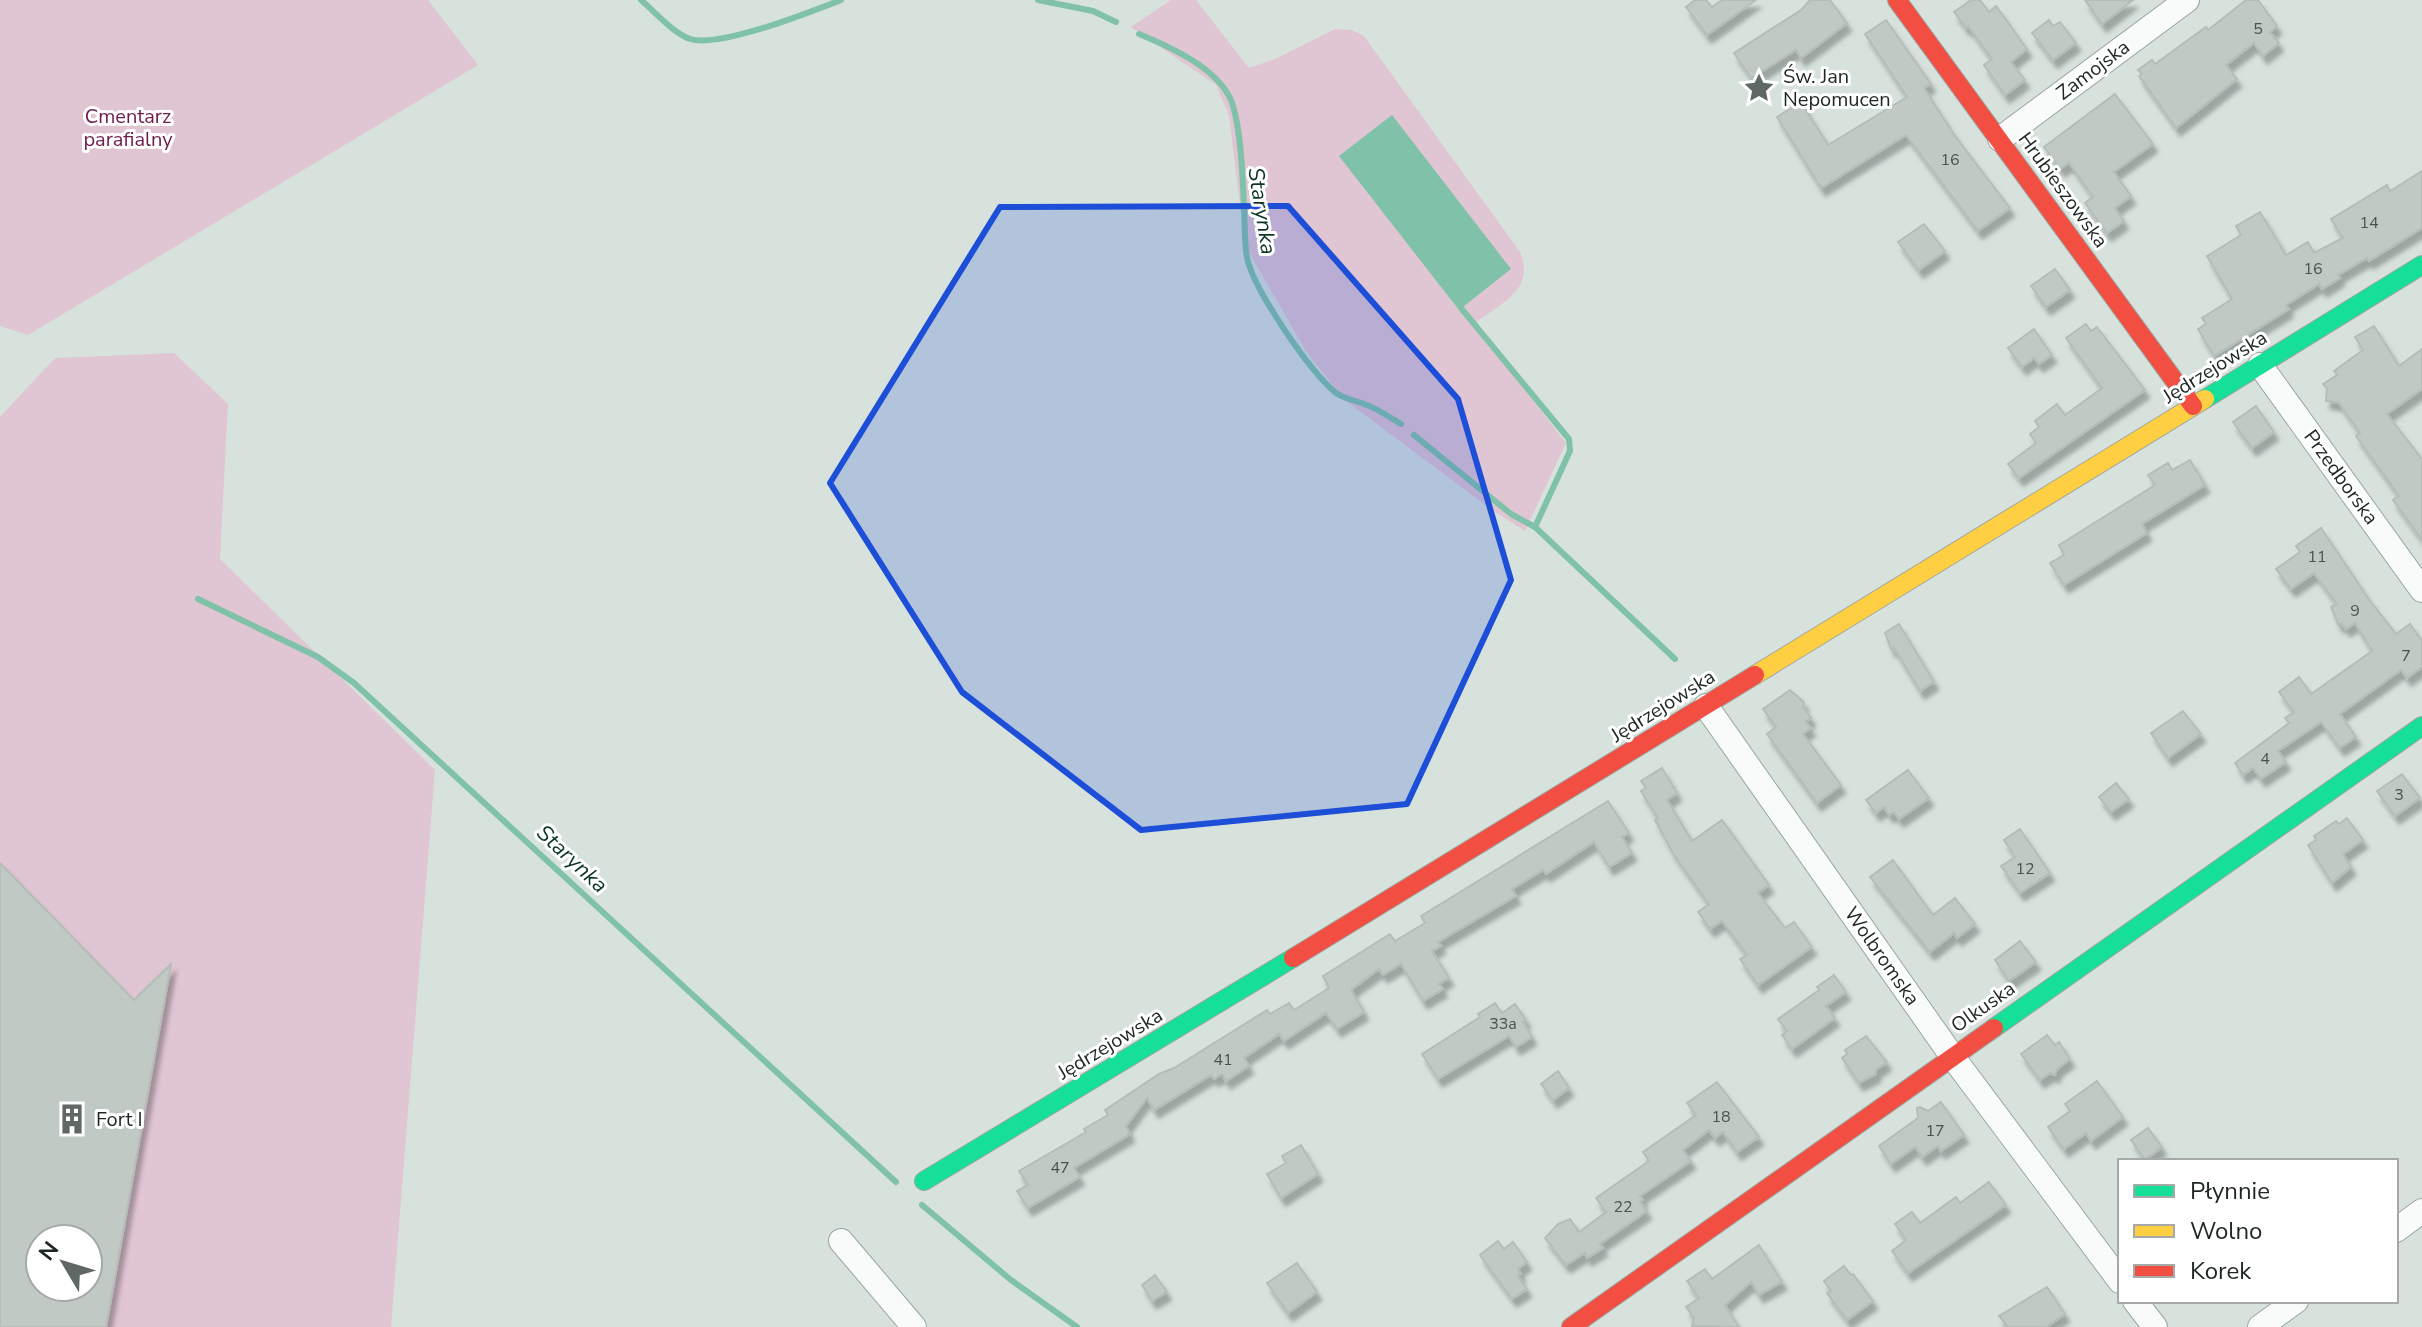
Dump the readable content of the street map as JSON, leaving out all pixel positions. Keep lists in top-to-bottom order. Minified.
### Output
{"streets":{"street":["Zamojska","Hrubieszowska","Jędrzejowska","Przedborska","Wolbromska","Olkuska"]},"crossings":[["Zamojska","Hrubieszowska"],["Hrubieszowska","Jędrzejowska"],["Jędrzejowska","Przedborska"],["Jędrzejowska","Wolbromska"],["Wolbromska","Olkuska"]],"water":["Starynka"],"parks":["Cmentarz parafialny"],"places":{"place":["Św. Jan Nepomucen"],"building":["Fort I"]},"house_numbers":["5","16","14","16","11","9","7","4","3","12","33a","41","18","17","47","22"],"legend":["Płynnie","Wolno","Korek"],"north":"top left"}
